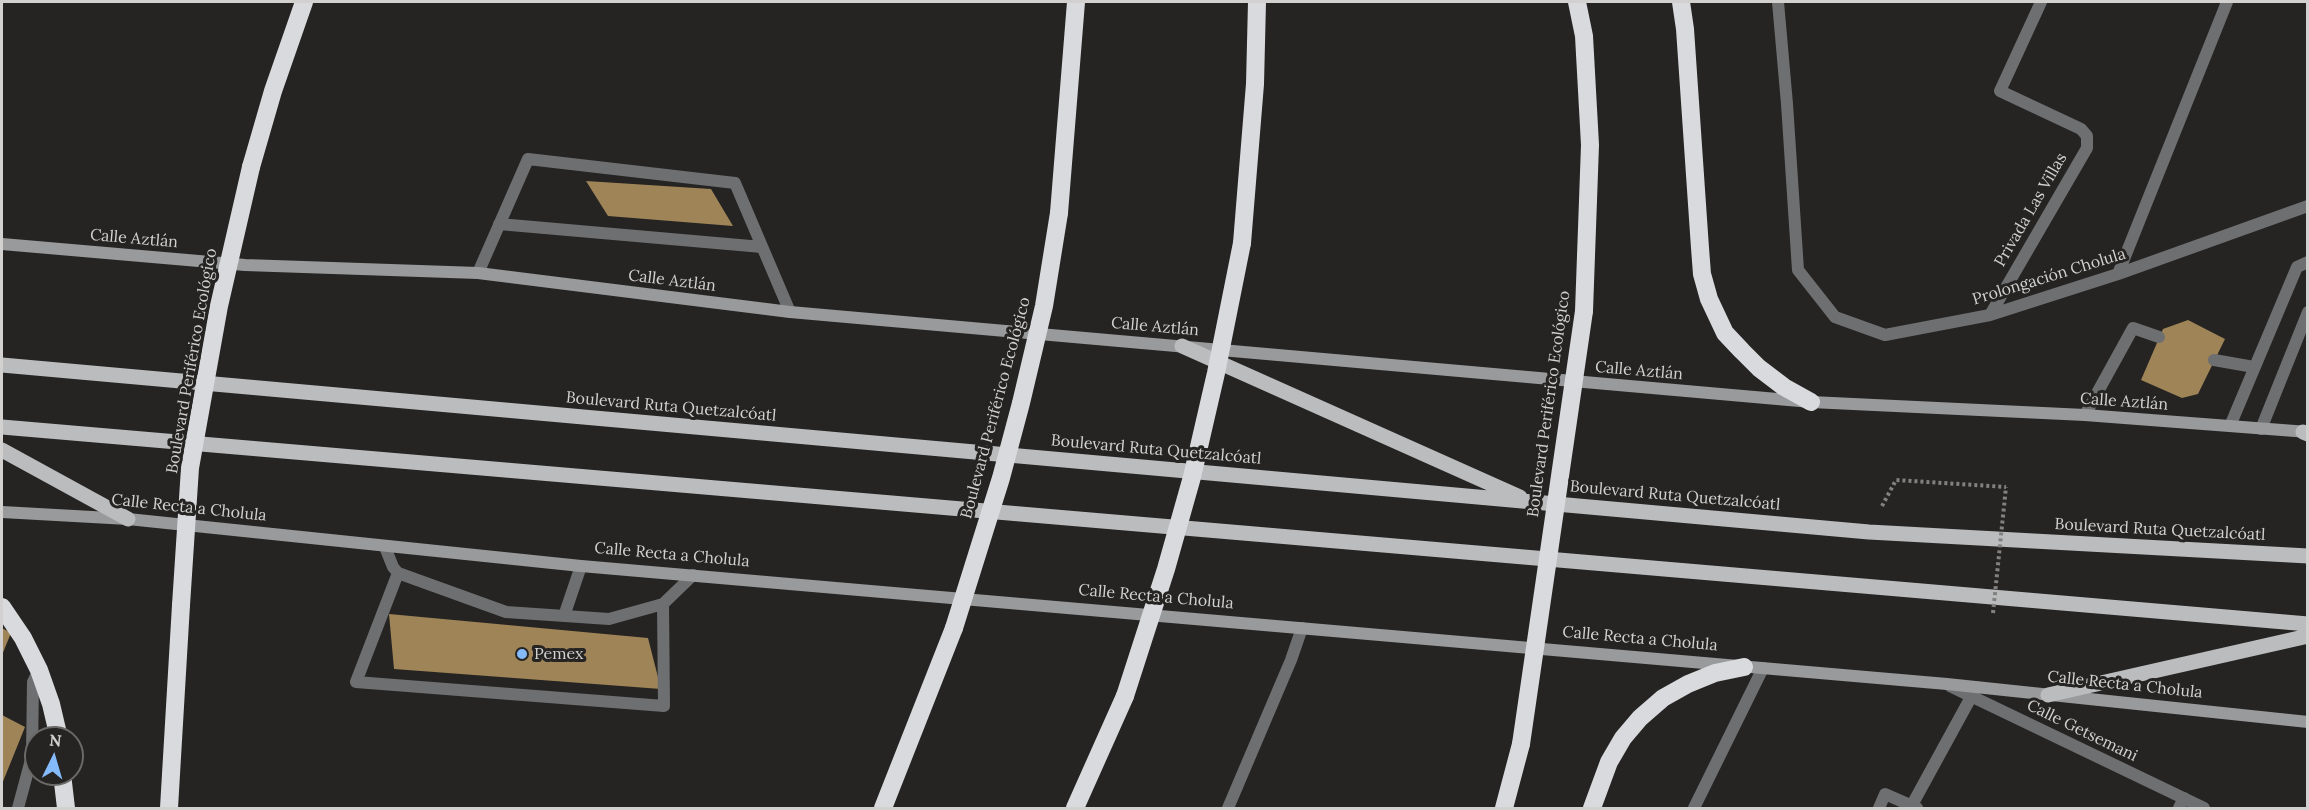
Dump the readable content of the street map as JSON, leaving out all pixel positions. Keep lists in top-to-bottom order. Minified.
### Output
{"streets":{"highway":["Boulevard Periférico Ecológico"],"main road":["Calle Aztlán","Boulevard Ruta Quetzalcóatl","Calle Recta a Cholula"],"street":["Privada Las Villas","Prolongación Cholula","Calle Getsemani"]},"crossings":[["Privada Las Villas","Prolongación Cholula"],["Calle Recta a Cholula","Calle Getsemani"]],"places":["Pemex"],"north":"top"}
